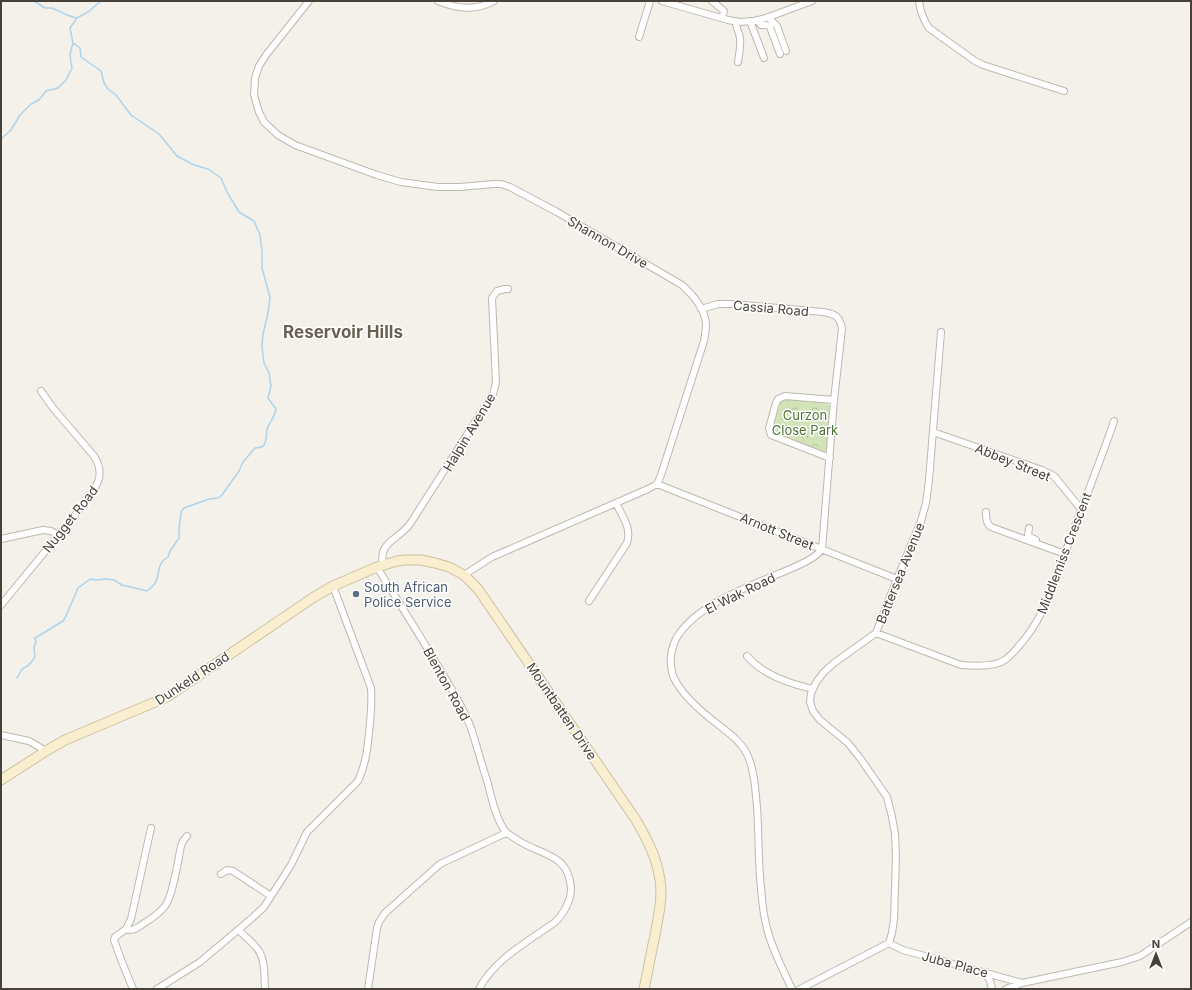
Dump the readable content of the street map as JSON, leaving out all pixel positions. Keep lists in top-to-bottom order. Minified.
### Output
{"streets":{"main road":["Dunkeld Road","Mountbatten Drive"],"street":["Shannon Drive","Cassia Road","Halpin Avenue","Abbey Street","Nugget Road","Arnott Street","Middlemiss Crescent","Battersea Avenue","El Wak Road","Blenton Road","Juba Place"]},"crossings":[["Shannon Drive","Cassia Road"],["Shannon Drive","Arnott Street"],["Halpin Avenue","Blenton Road"],["Halpin Avenue","Mountbatten Drive"],["Abbey Street","Middlemiss Crescent"],["Abbey Street","Battersea Avenue"],["Arnott Street","Battersea Avenue"],["Arnott Street","El Wak Road"],["Middlemiss Crescent","Battersea Avenue"],["Dunkeld Road","Mountbatten Drive"],["Blenton Road","Mountbatten Drive"]],"districts":["Reservoir Hills"],"parks":["Curzon Close Park"],"places":["South African Police Service"],"north":"top"}
